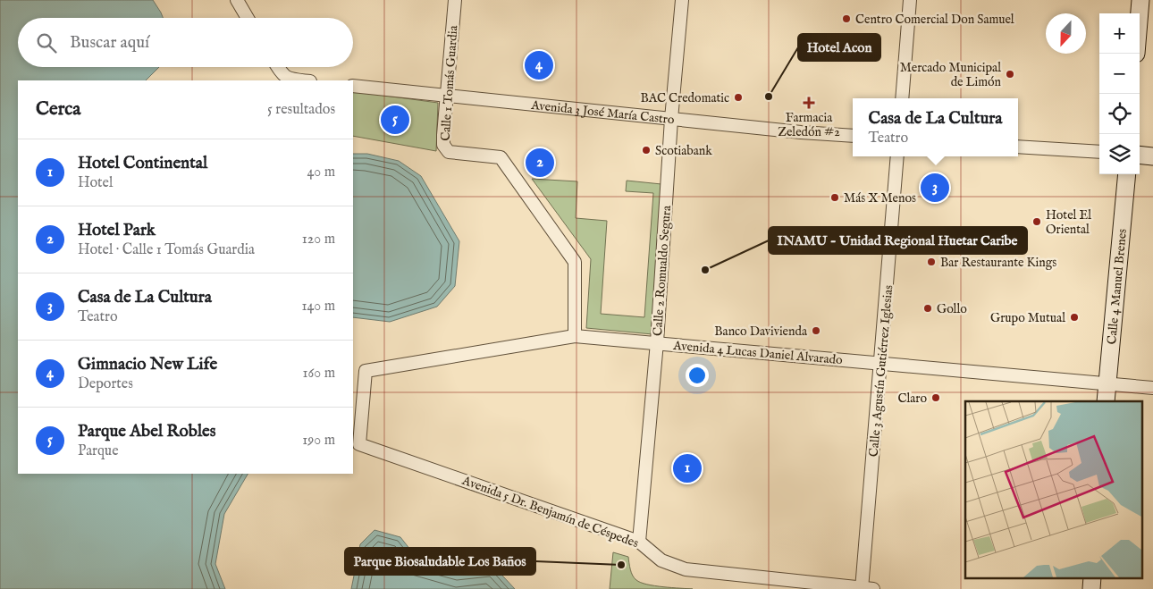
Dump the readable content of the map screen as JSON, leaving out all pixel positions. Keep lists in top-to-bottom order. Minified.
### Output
{"streets":{"main road":["Calle 4 Manuel Brenes"],"street":["Calle 1 Tomás Guardia","Avenida 3 José María Castro","Calle 2 Romualdo Segura","Avenida 4 Lucas Daniel Alvarado","Calle 3 Agustín Gutiérrez Iglesias","Avenida 5 Dr. Benjamín de Céspedes"]},"crossings":[["Calle 1 Tomás Guardia","Avenida 3 José María Castro"],["Calle 1 Tomás Guardia","Avenida 4 Lucas Daniel Alvarado"],["Avenida 3 José María Castro","Calle 2 Romualdo Segura"],["Calle 2 Romualdo Segura","Avenida 4 Lucas Daniel Alvarado"],["Calle 2 Romualdo Segura","Avenida 5 Dr. Benjamín de Céspedes"],["Calle 4 Manuel Brenes","Avenida 4 Lucas Daniel Alvarado"],["Avenida 4 Lucas Daniel Alvarado","Calle 3 Agustín Gutiérrez Iglesias"],["Avenida 4 Lucas Daniel Alvarado","Avenida 5 Dr. Benjamín de Céspedes"],["Calle 3 Agustín Gutiérrez Iglesias","Avenida 5 Dr. Benjamín de Céspedes"]],"places":{"other":["Centro Comercial Don Samuel","Mercado Municipal de Limón","Hotel Acon","BAC Credomatic","Scotiabank","Más X Menos","Hotel El Oriental","Bar Restaurante Kings","INAMU - Unidad Regional Huetar Caribe","Gollo","Grupo Mutual","Banco Davivienda","Claro","Parque Biosaludable Los Baños"],"health":["Farmacia Zeledón #2"]},"north":"bottom","page":{"map_buttons":["+","−"],"search":"Buscar aquí","pins":["4","5","2","3","1"],"heading":["Cerca","5 resultados"],"popup":["Casa de La Cultura","Teatro"],"list":[{"mark":"1","name":"Hotel Continental","note":"Hotel","value":"40 m"},{"mark":"2","name":"Hotel Park","note":"Hotel · Calle 1 Tomás Guardia","value":"120 m"},{"mark":"3","name":"Casa de La Cultura","note":"Teatro","value":"140 m"},{"mark":"4","name":"Gimnacio New Life","note":"Deportes","value":"160 m"},{"mark":"5","name":"Parque Abel Robles","note":"Parque","value":"190 m"}]}}
